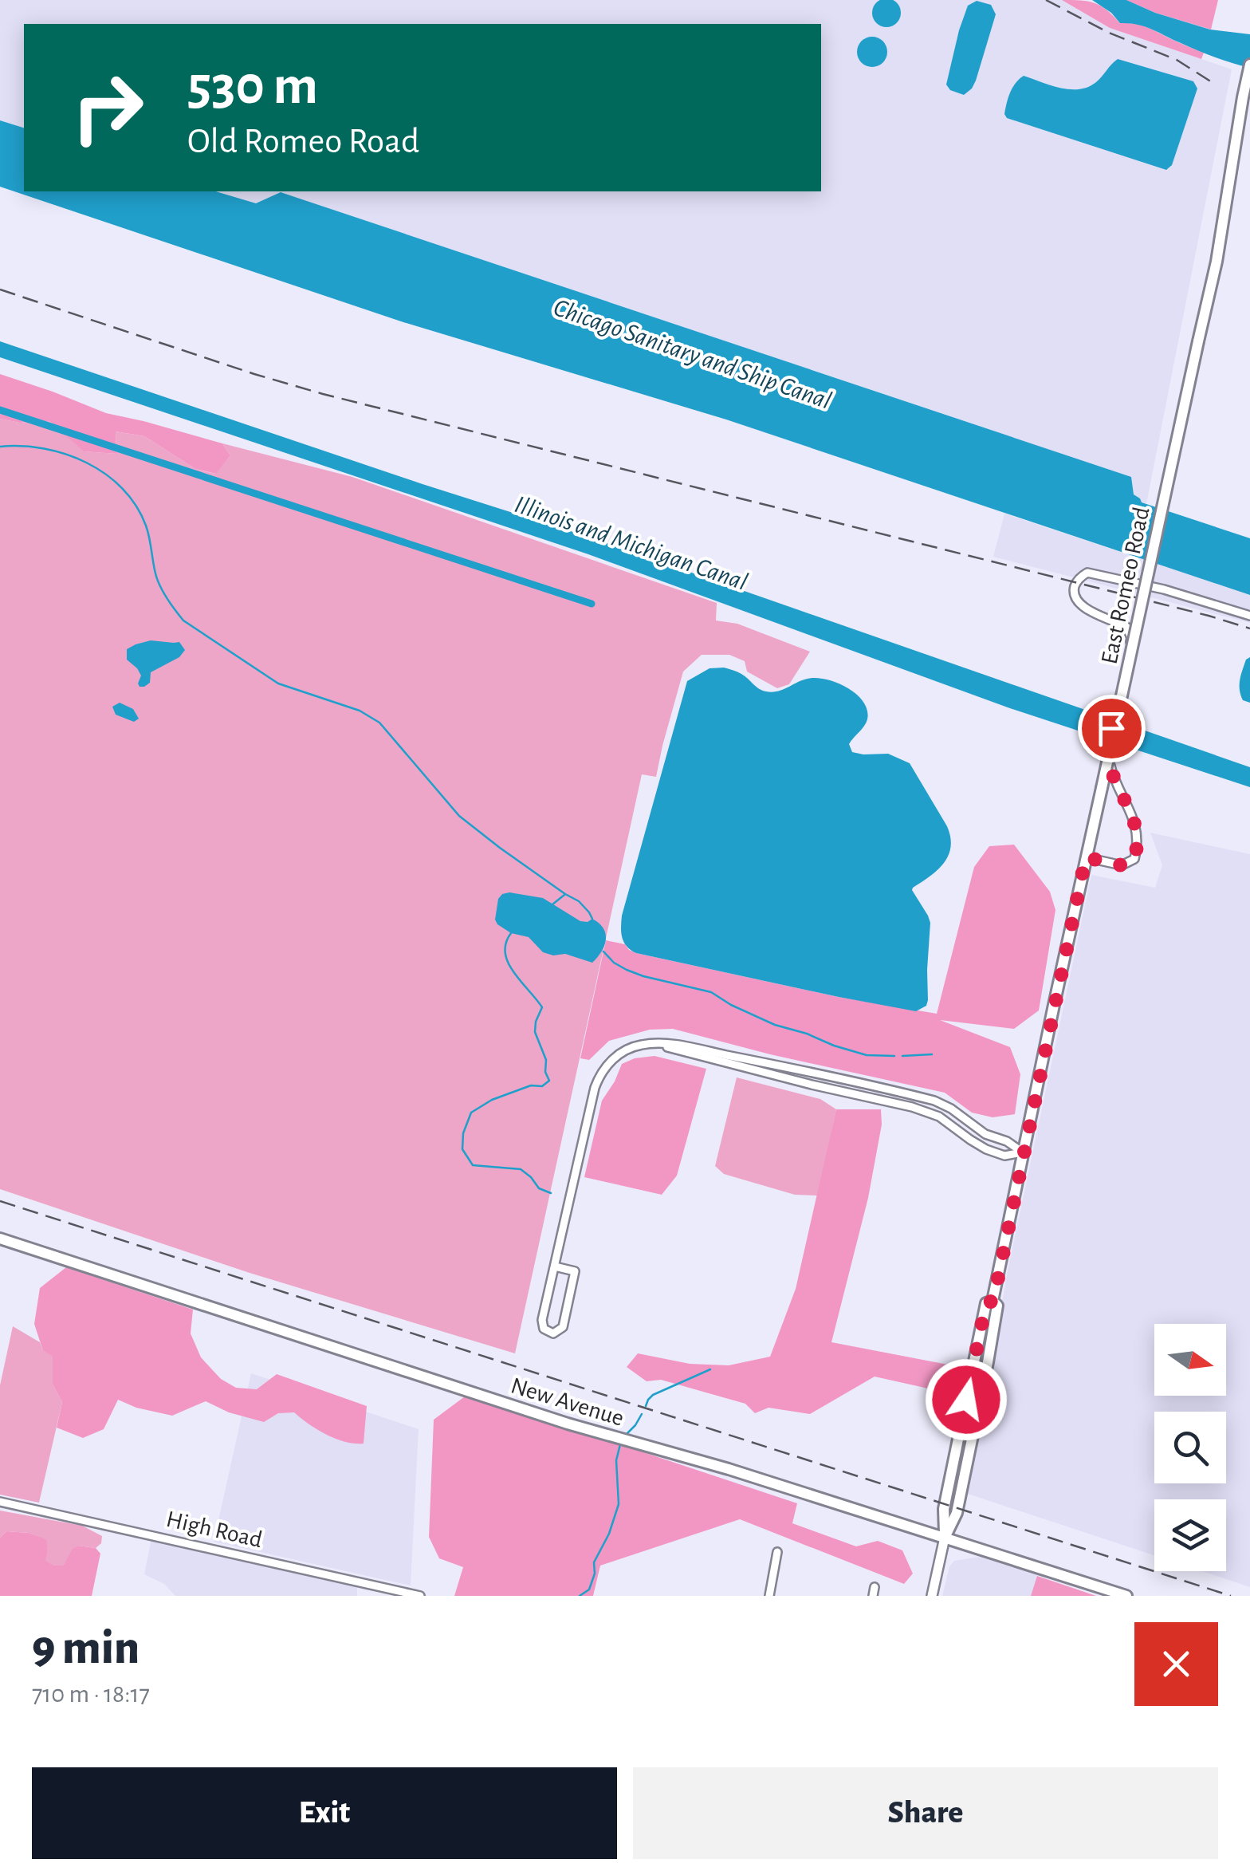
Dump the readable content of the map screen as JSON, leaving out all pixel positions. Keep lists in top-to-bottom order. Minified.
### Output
{"streets":{"main road":["East Romeo Road","New Avenue"],"street":["High Road"]},"crossings":[["East Romeo Road","New Avenue"]],"water":["Chicago Sanitary and Ship Canal","Illinois and Michigan Canal"],"north":"right","page":{"turn":["530 m","Old Romeo Road"],"heading":["9 min","710 m · 18:17"],"buttons":["Exit","Share"]}}
